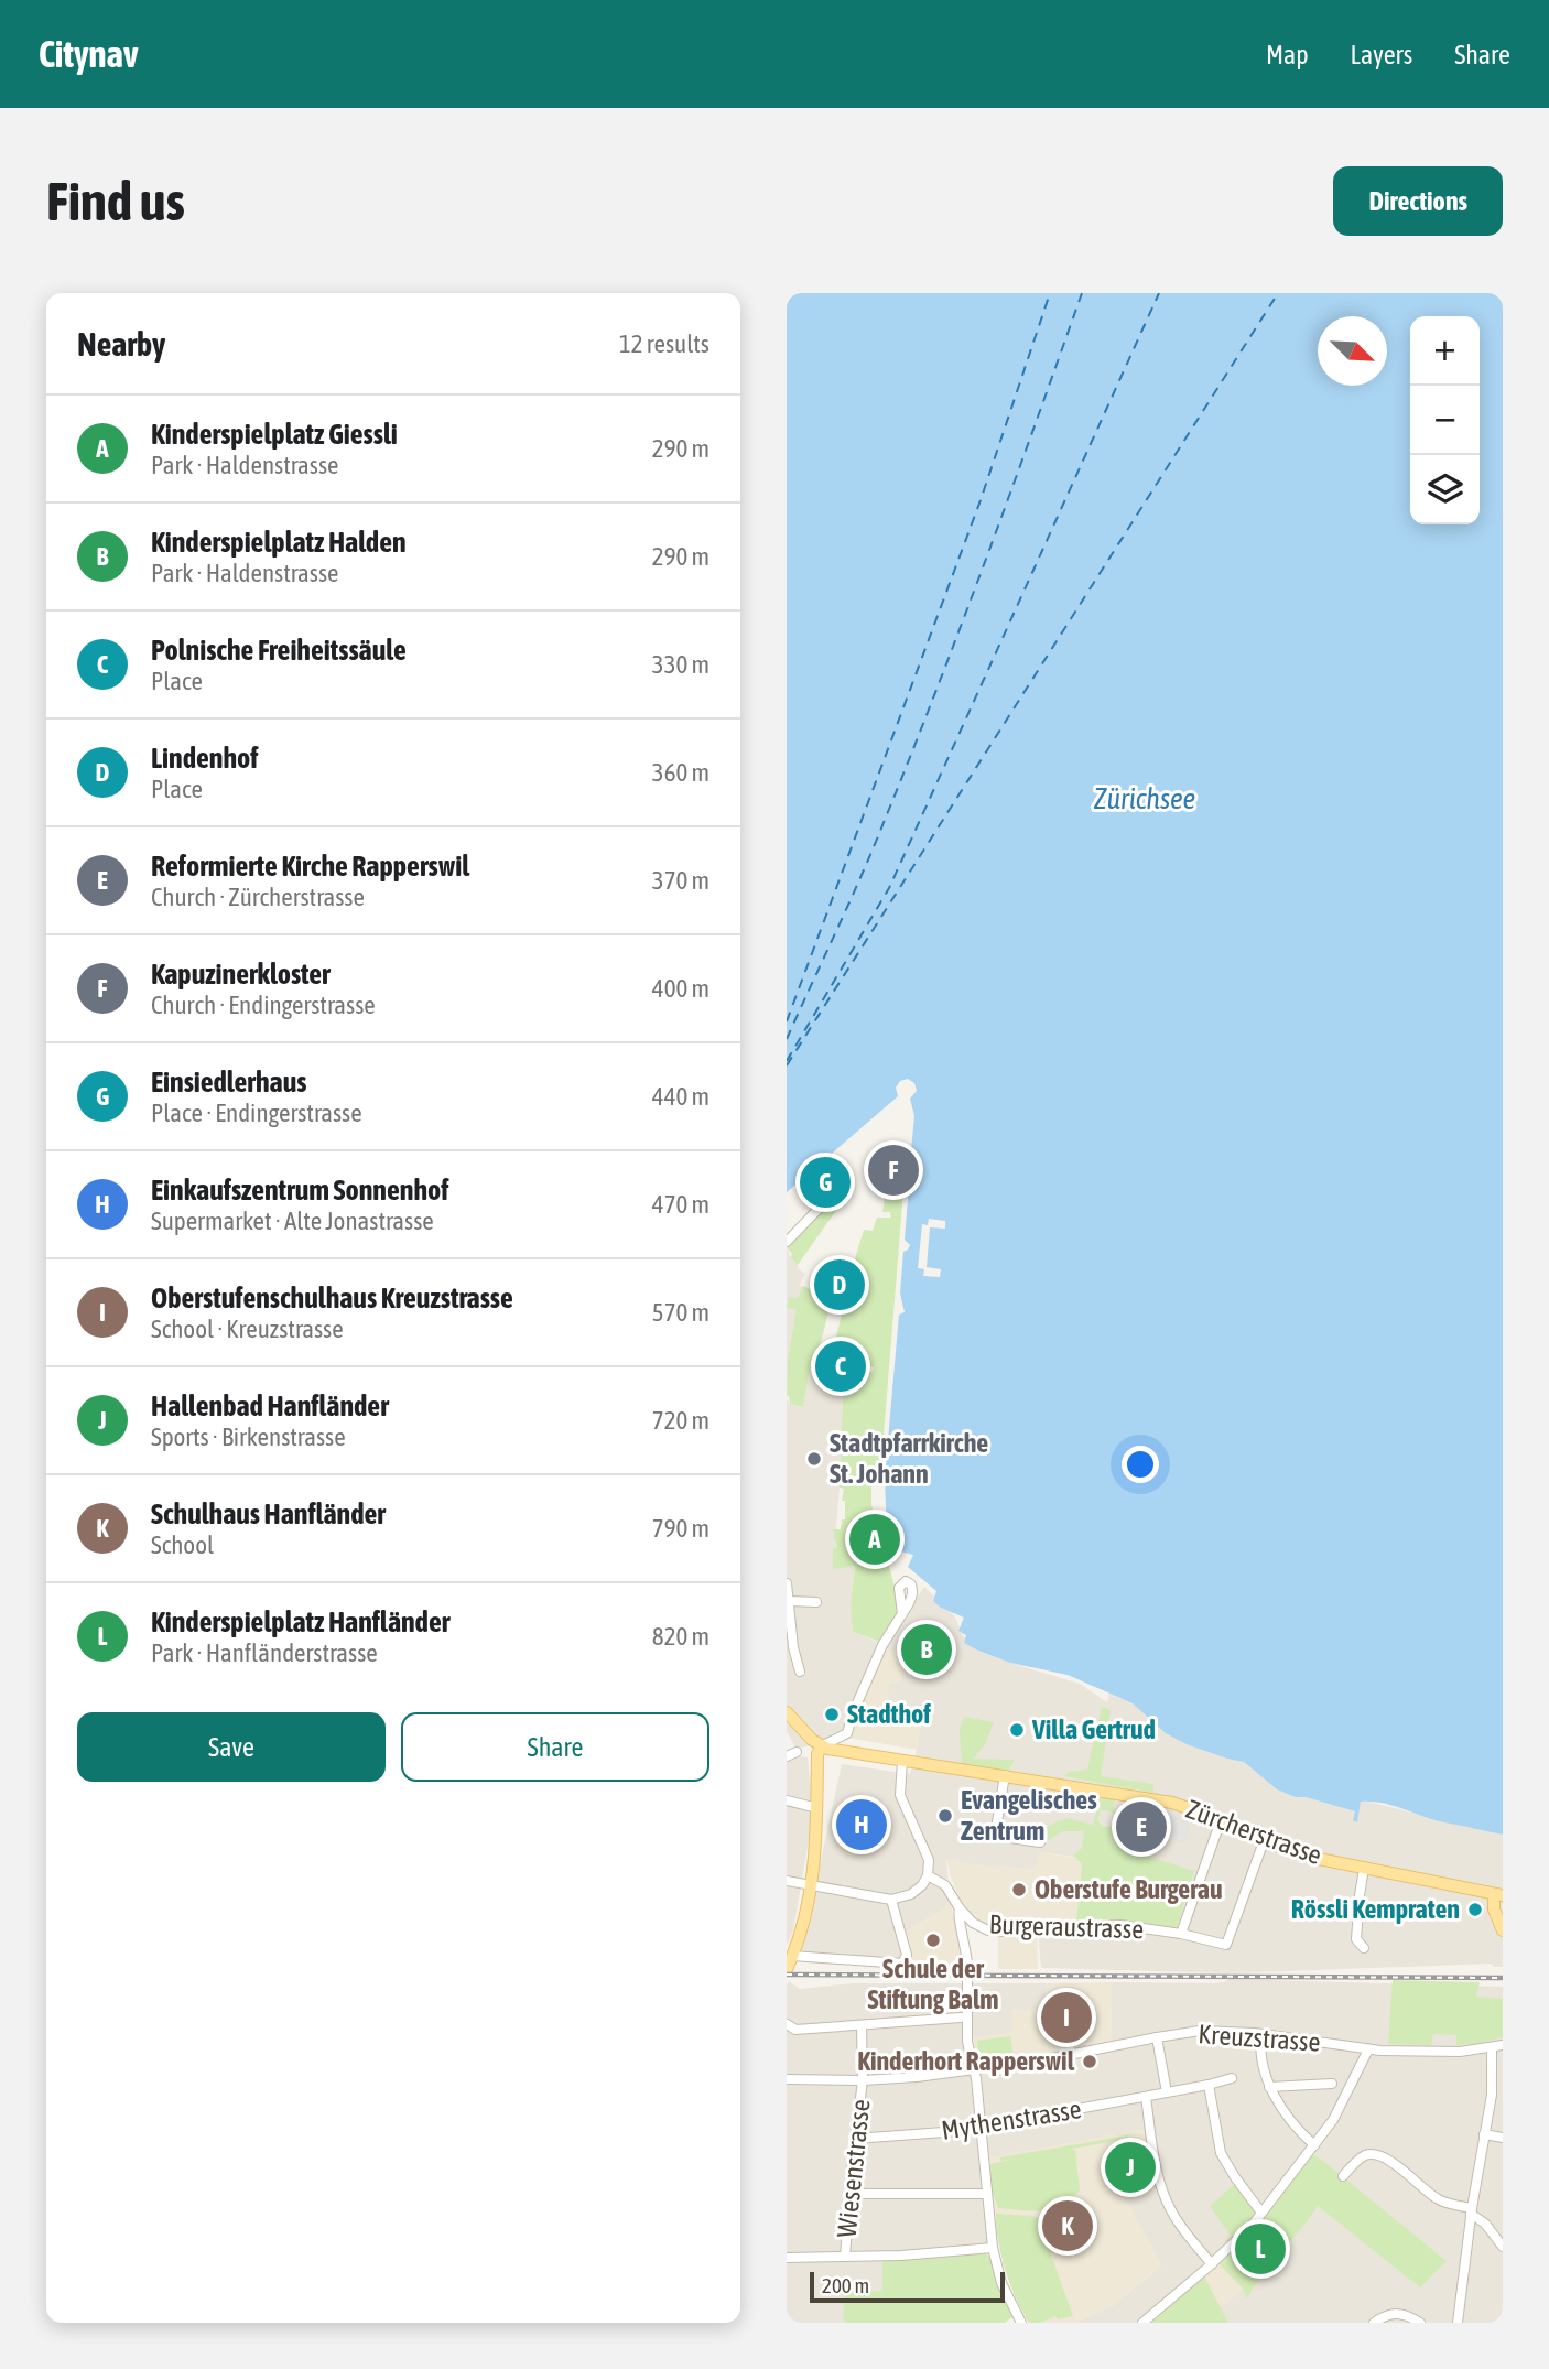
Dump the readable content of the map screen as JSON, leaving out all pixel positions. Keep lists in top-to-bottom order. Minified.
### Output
{"streets":{"main road":["Zürcherstrasse"],"street":["Burgeraustrasse","Kreuzstrasse","Mythenstrasse","Wiesenstrasse"]},"crossings":[["Zürcherstrasse","Burgeraustrasse"],["Kreuzstrasse","Wiesenstrasse"],["Mythenstrasse","Wiesenstrasse"]],"water":["Zürichsee"],"places":["Stadtpfarrkirche St. Johann","Stadthof","Villa Gertrud","Evangelisches Zentrum","Oberstufe Burgerau","Rössli Kempraten","Schule der Stiftung Balm","Kinderhort Rapperswil"],"scale_bar":"200 m","north":"bottom right","page":{"header":"Citynav","nav":["Map","Layers","Share"],"buttons":["Directions",["Save","Share"]],"title":"Find us","heading":["Nearby","12 results"],"map_buttons":["+","−"],"list":[{"mark":"A","name":"Kinderspielplatz Giessli","note":"Park · Haldenstrasse","value":"290 m"},{"mark":"B","name":"Kinderspielplatz Halden","note":"Park · Haldenstrasse","value":"290 m"},{"mark":"C","name":"Polnische Freiheitssäule","note":"Place","value":"330 m"},{"mark":"D","name":"Lindenhof","note":"Place","value":"360 m"},{"mark":"E","name":"Reformierte Kirche Rapperswil","note":"Church · Zürcherstrasse","value":"370 m"},{"mark":"F","name":"Kapuzinerkloster","note":"Church · Endingerstrasse","value":"400 m"},{"mark":"G","name":"Einsiedlerhaus","note":"Place · Endingerstrasse","value":"440 m"},{"mark":"H","name":"Einkaufszentrum Sonnenhof","note":"Supermarket · Alte Jonastrasse","value":"470 m"},{"mark":"I","name":"Oberstufenschulhaus Kreuzstrasse","note":"School · Kreuzstrasse","value":"570 m"},{"mark":"J","name":"Hallenbad Hanfländer","note":"Sports · Birkenstrasse","value":"720 m"},{"mark":"K","name":"Schulhaus Hanfländer","note":"School","value":"790 m"},{"mark":"L","name":"Kinderspielplatz Hanfländer","note":"Park · Hanfländerstrasse","value":"820 m"}],"pins":["F","G","D","C","A","B","H","E","I","J","K","L"],"scale":"200 m"}}
